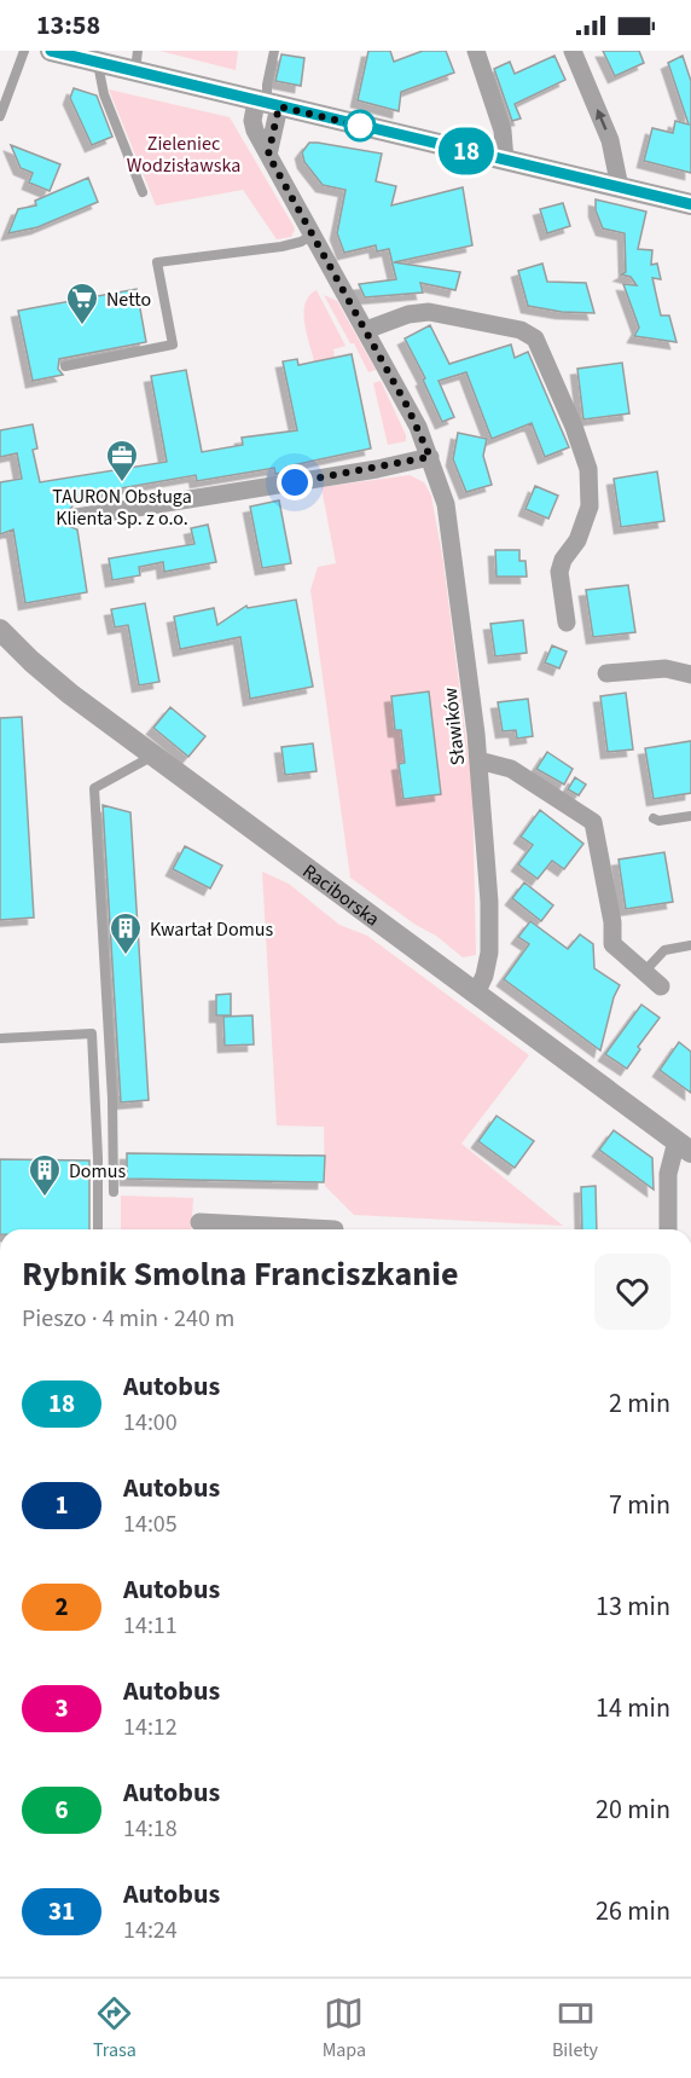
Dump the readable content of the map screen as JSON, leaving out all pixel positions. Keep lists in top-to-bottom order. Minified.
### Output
{"streets":{"street":["Sławików","Raciborska"]},"crossings":[["Sławików","Raciborska"]],"parks":["Zieleniec Wodzisławska"],"places":{"supermarket":["Netto"],"office":["TAURON Obsługa Klienta Sp. z o.o."],"building":["Kwartał Domus","Domus"]},"lines":["bus line 18"],"page":{"status":"13:58","on_map":"18","heading":["Rybnik Smolna Franciszkanie","Pieszo · 4 min · 240 m"],"list":[{"mark":"18","name":"Autobus","note":"14:00","value":"2 min"},{"mark":"1","name":"Autobus","note":"14:05","value":"7 min"},{"mark":"2","name":"Autobus","note":"14:11","value":"13 min"},{"mark":"3","name":"Autobus","note":"14:12","value":"14 min"},{"mark":"6","name":"Autobus","note":"14:18","value":"20 min"},{"mark":"31","name":"Autobus","note":"14:24","value":"26 min"}],"tabs":["Trasa","Mapa","Bilety"]}}
